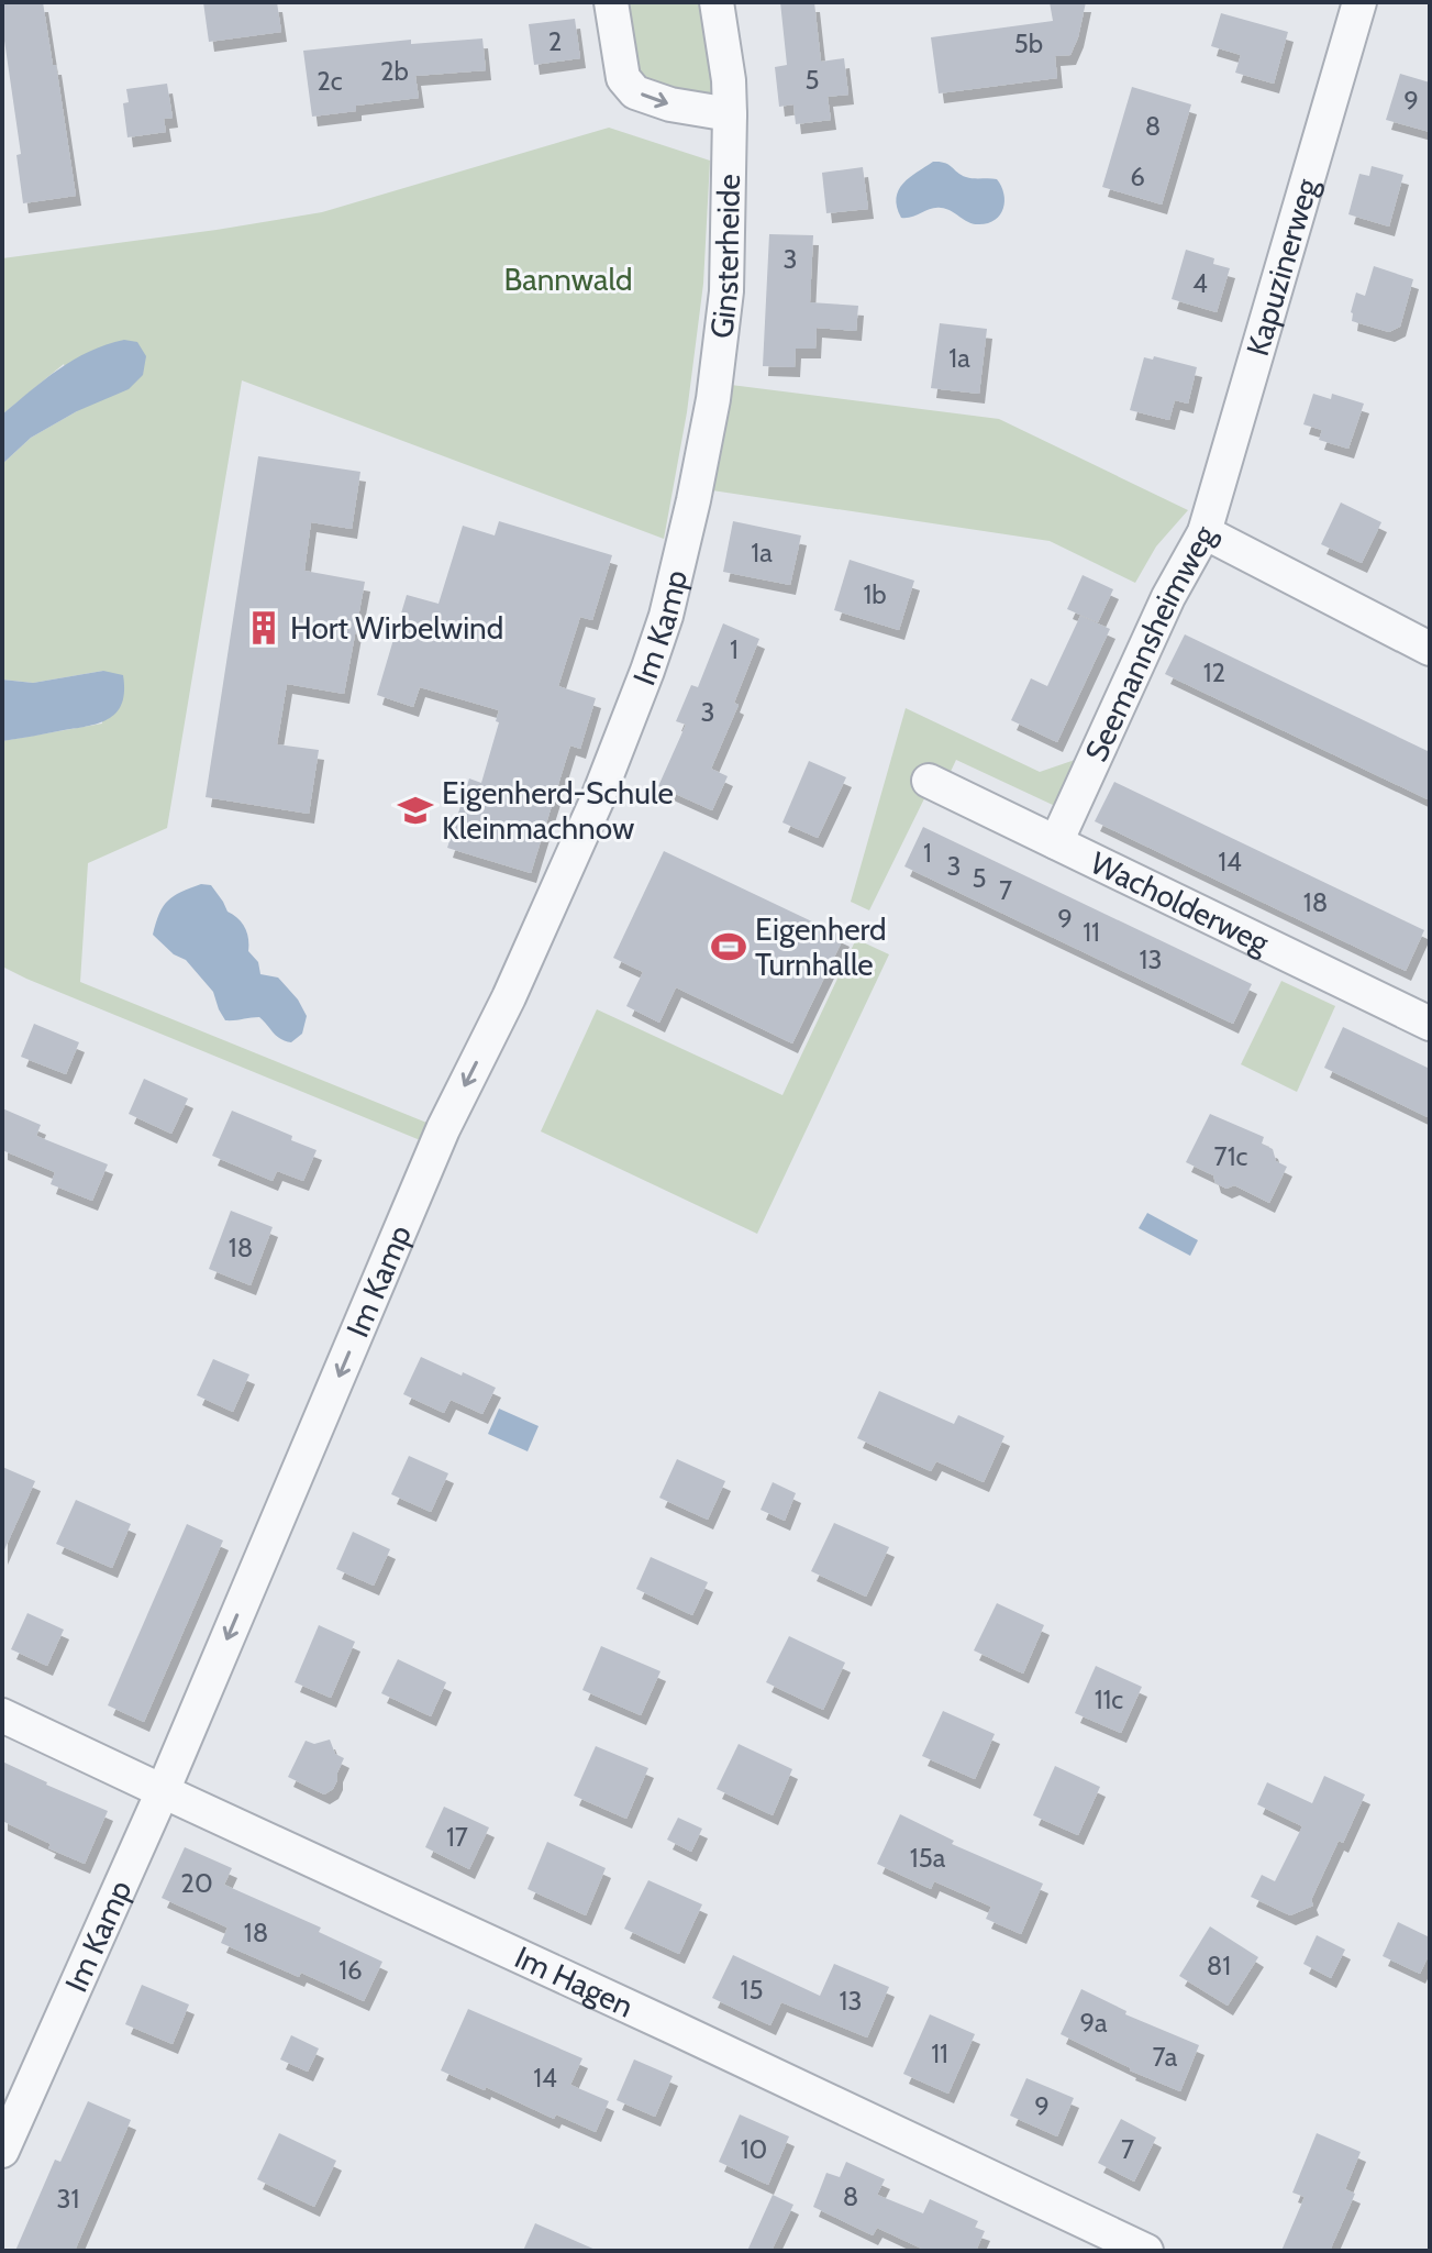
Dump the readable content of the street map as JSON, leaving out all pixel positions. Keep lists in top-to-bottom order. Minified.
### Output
{"streets":{"street":["Ginsterheide","Kapuzinerweg","Im Kamp","Seemannsheimweg","Wacholderweg","Im Hagen"]},"crossings":[["Ginsterheide","Im Kamp"],["Kapuzinerweg","Seemannsheimweg"],["Im Kamp","Im Hagen"],["Seemannsheimweg","Wacholderweg"]],"one_way":["Im Kamp"],"parks":["Bannwald"],"places":{"building":["Hort Wirbelwind"],"school or university":["Eigenherd-Schule Kleinmachnow"],"sports":["Eigenherd Turnhalle"]},"house_numbers":["2","5b","2b","5","2c","9","8","6","3","4","1a","1a","1b","1","12","3","1","14","3","5","7","18","9","11","13","71c","18","11c","17","15a","20","18","81","16","15","13","9a","11","7a","14","9","10","7","8","31"]}
